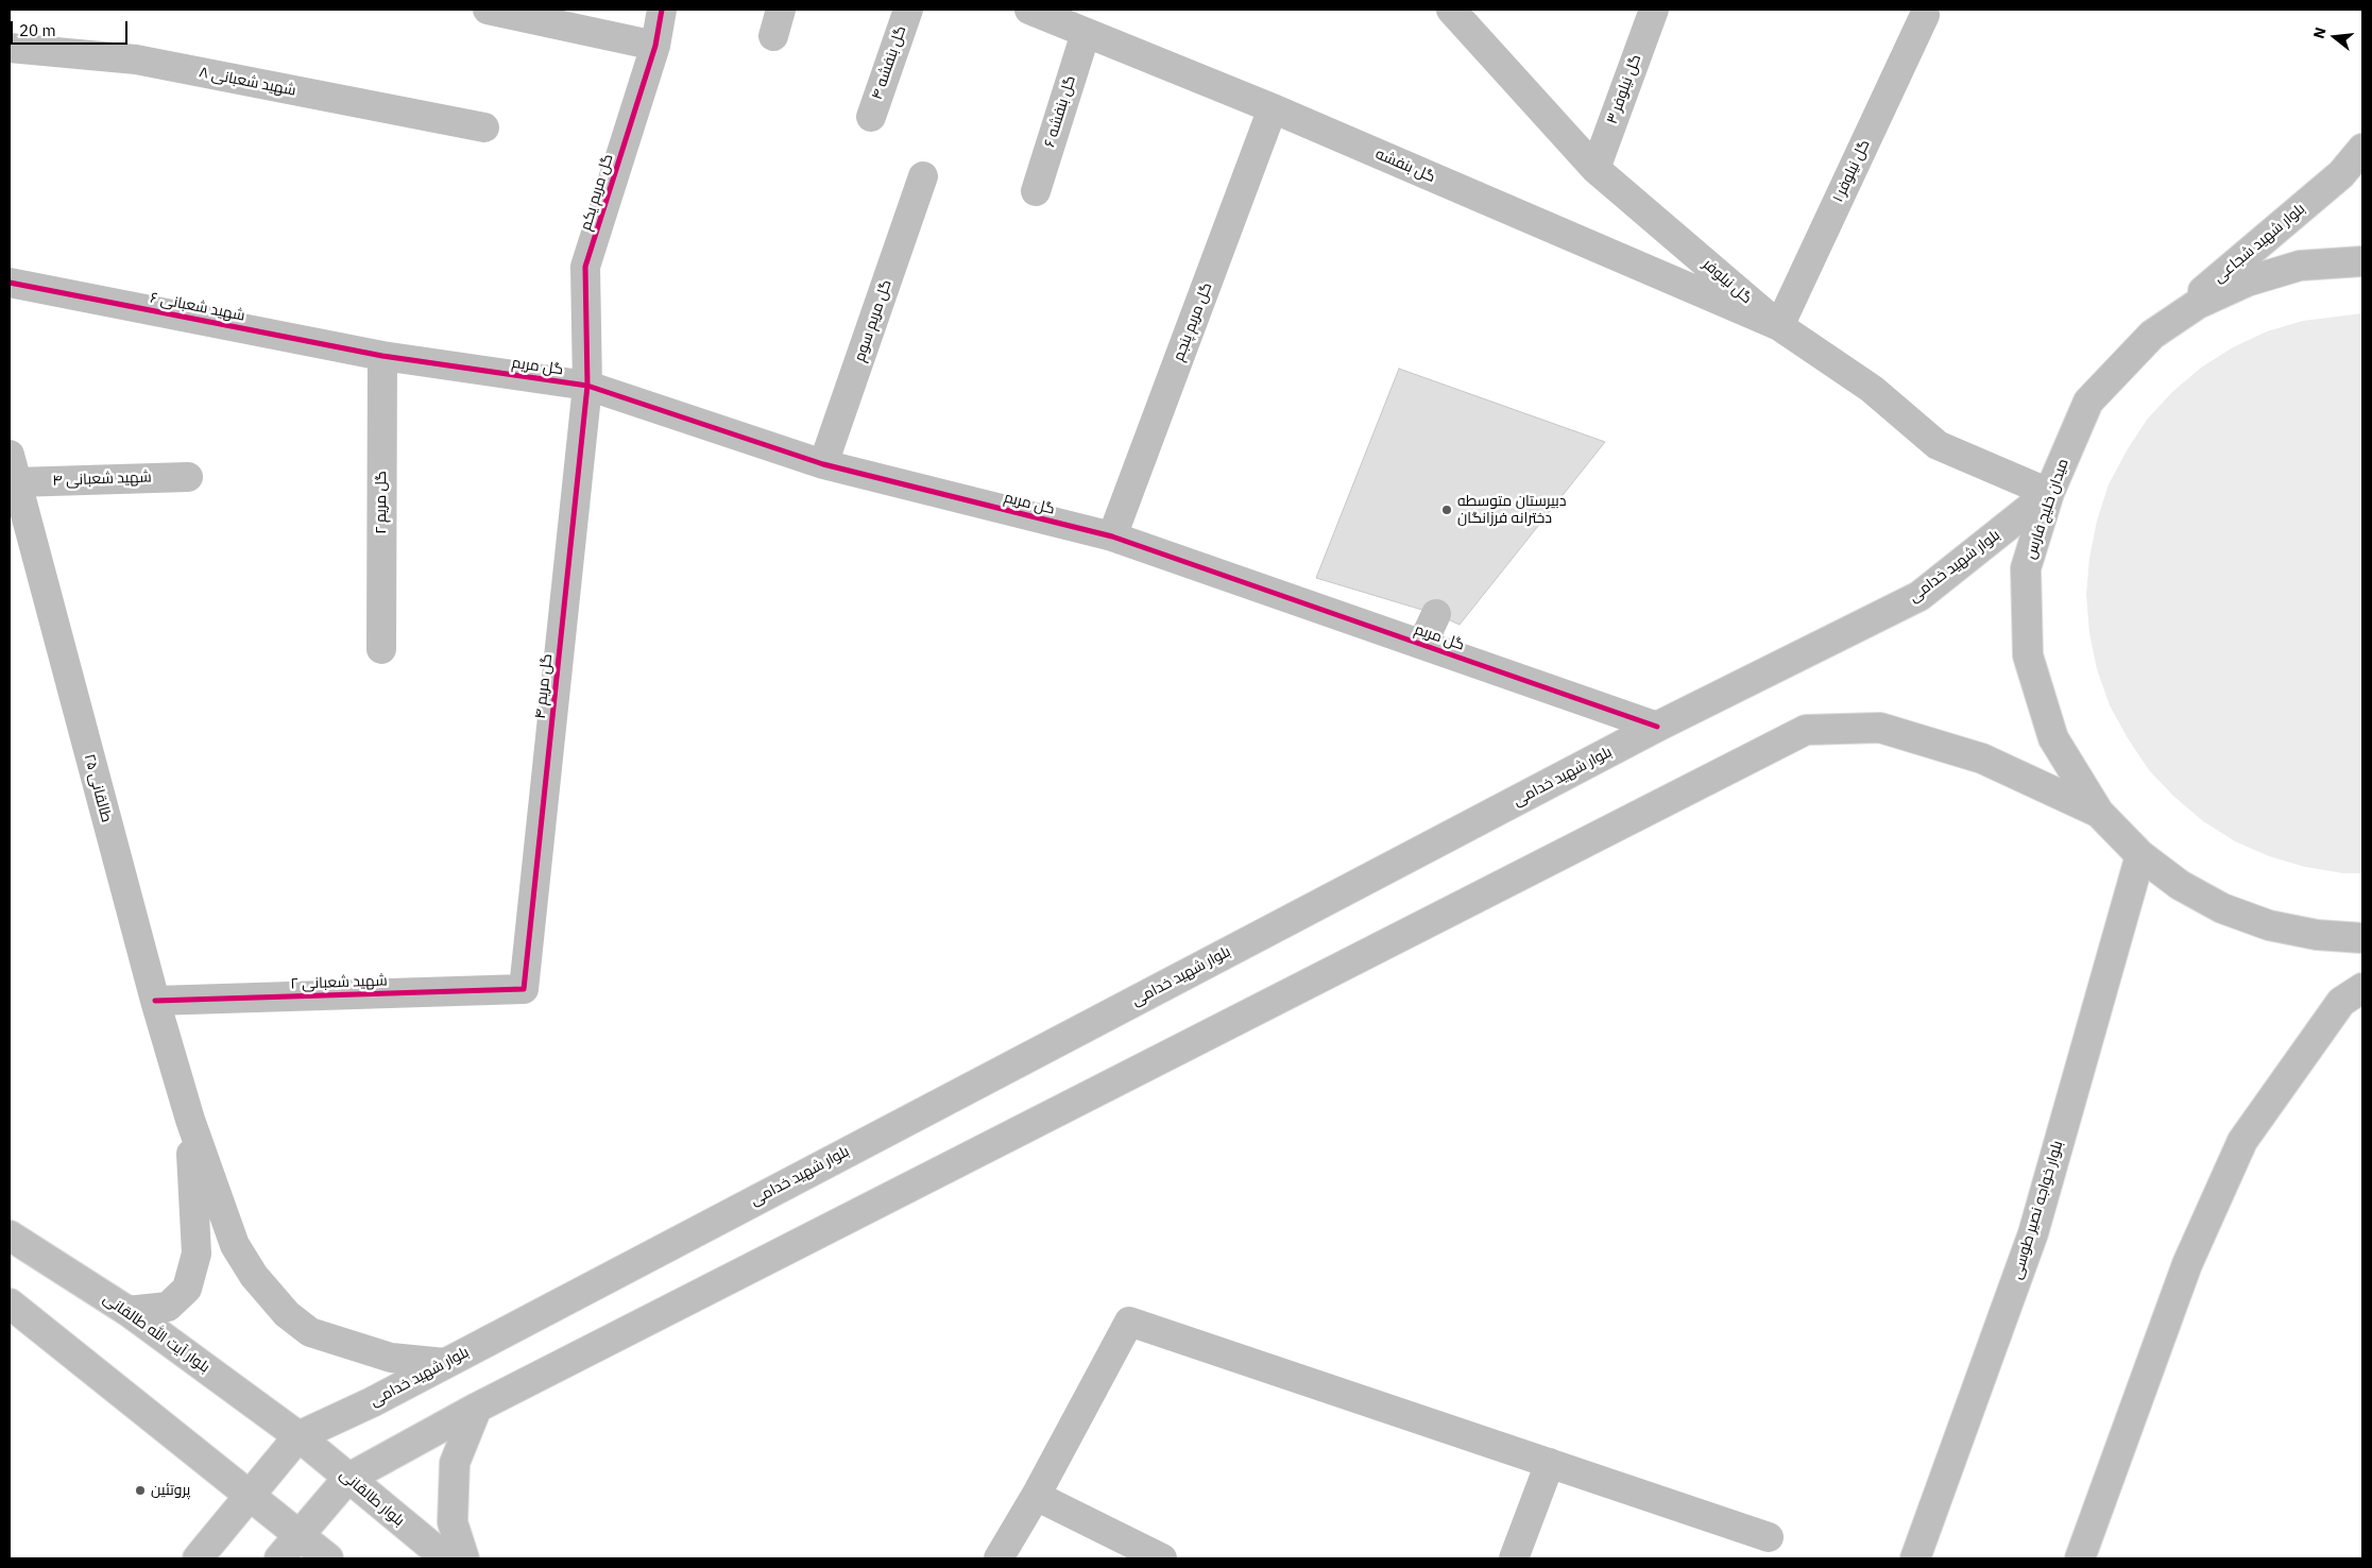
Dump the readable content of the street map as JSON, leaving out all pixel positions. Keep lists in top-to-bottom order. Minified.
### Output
{"streets":{"street":["گل بنفشه ۴","شهید شعبانی ۸","گل نیلوفر ۳","گل بنفشه ۶","گل بنفشه","گل نیلوفر ۱","گل مریم یکم","بلوار شهید شجاعی","گل نیلوفر","شهید شعبانی ۶","گل مریم سوم","گل مریم پنجم","گل مریم","شهید شعبانی ۴","گل مریم ۲","میدان خلیج فارس","بلوار شهید خدامی","گل مریم ۴","طالقانی ۲۵","شهید شعبانی ۲","بلوار خواجه نصیر طوسی","بلوار آیت الله طالقانی","بلوار طالقانی"]},"crossings":[["گل نیلوفر ۳","گل نیلوفر"],["گل بنفشه ۶","گل بنفشه"],["گل بنفشه","گل نیلوفر ۱"],["گل بنفشه","گل نیلوفر"],["گل بنفشه","گل مریم پنجم"],["گل نیلوفر ۱","گل نیلوفر"],["گل مریم یکم","گل مریم"],["گل مریم یکم","گل مریم ۴"],["بلوار شهید شجاعی","میدان خلیج فارس"],["گل نیلوفر","میدان خلیج فارس"],["گل نیلوفر","بلوار شهید خدامی"],["شهید شعبانی ۶","گل مریم"],["شهید شعبانی ۶","گل مریم ۲"],["گل مریم سوم","گل مریم"],["گل مریم پنجم","گل مریم"],["گل مریم","گل مریم ۲"],["گل مریم","بلوار شهید خدامی"],["گل مریم","گل مریم ۴"],["شهید شعبانی ۴","طالقانی ۲۵"],["میدان خلیج فارس","بلوار شهید خدامی"],["میدان خلیج فارس","بلوار خواجه نصیر طوسی"],["بلوار شهید خدامی","بلوار آیت الله طالقانی"],["بلوار شهید خدامی","بلوار طالقانی"],["گل مریم ۴","شهید شعبانی ۲"],["طالقانی ۲۵","شهید شعبانی ۲"],["بلوار آیت الله طالقانی","بلوار طالقانی"]],"places":["دبیرستان متوسطه دخترانه فرزانگان","پروتئین"],"scale_bar":"20 m","north":"left"}
